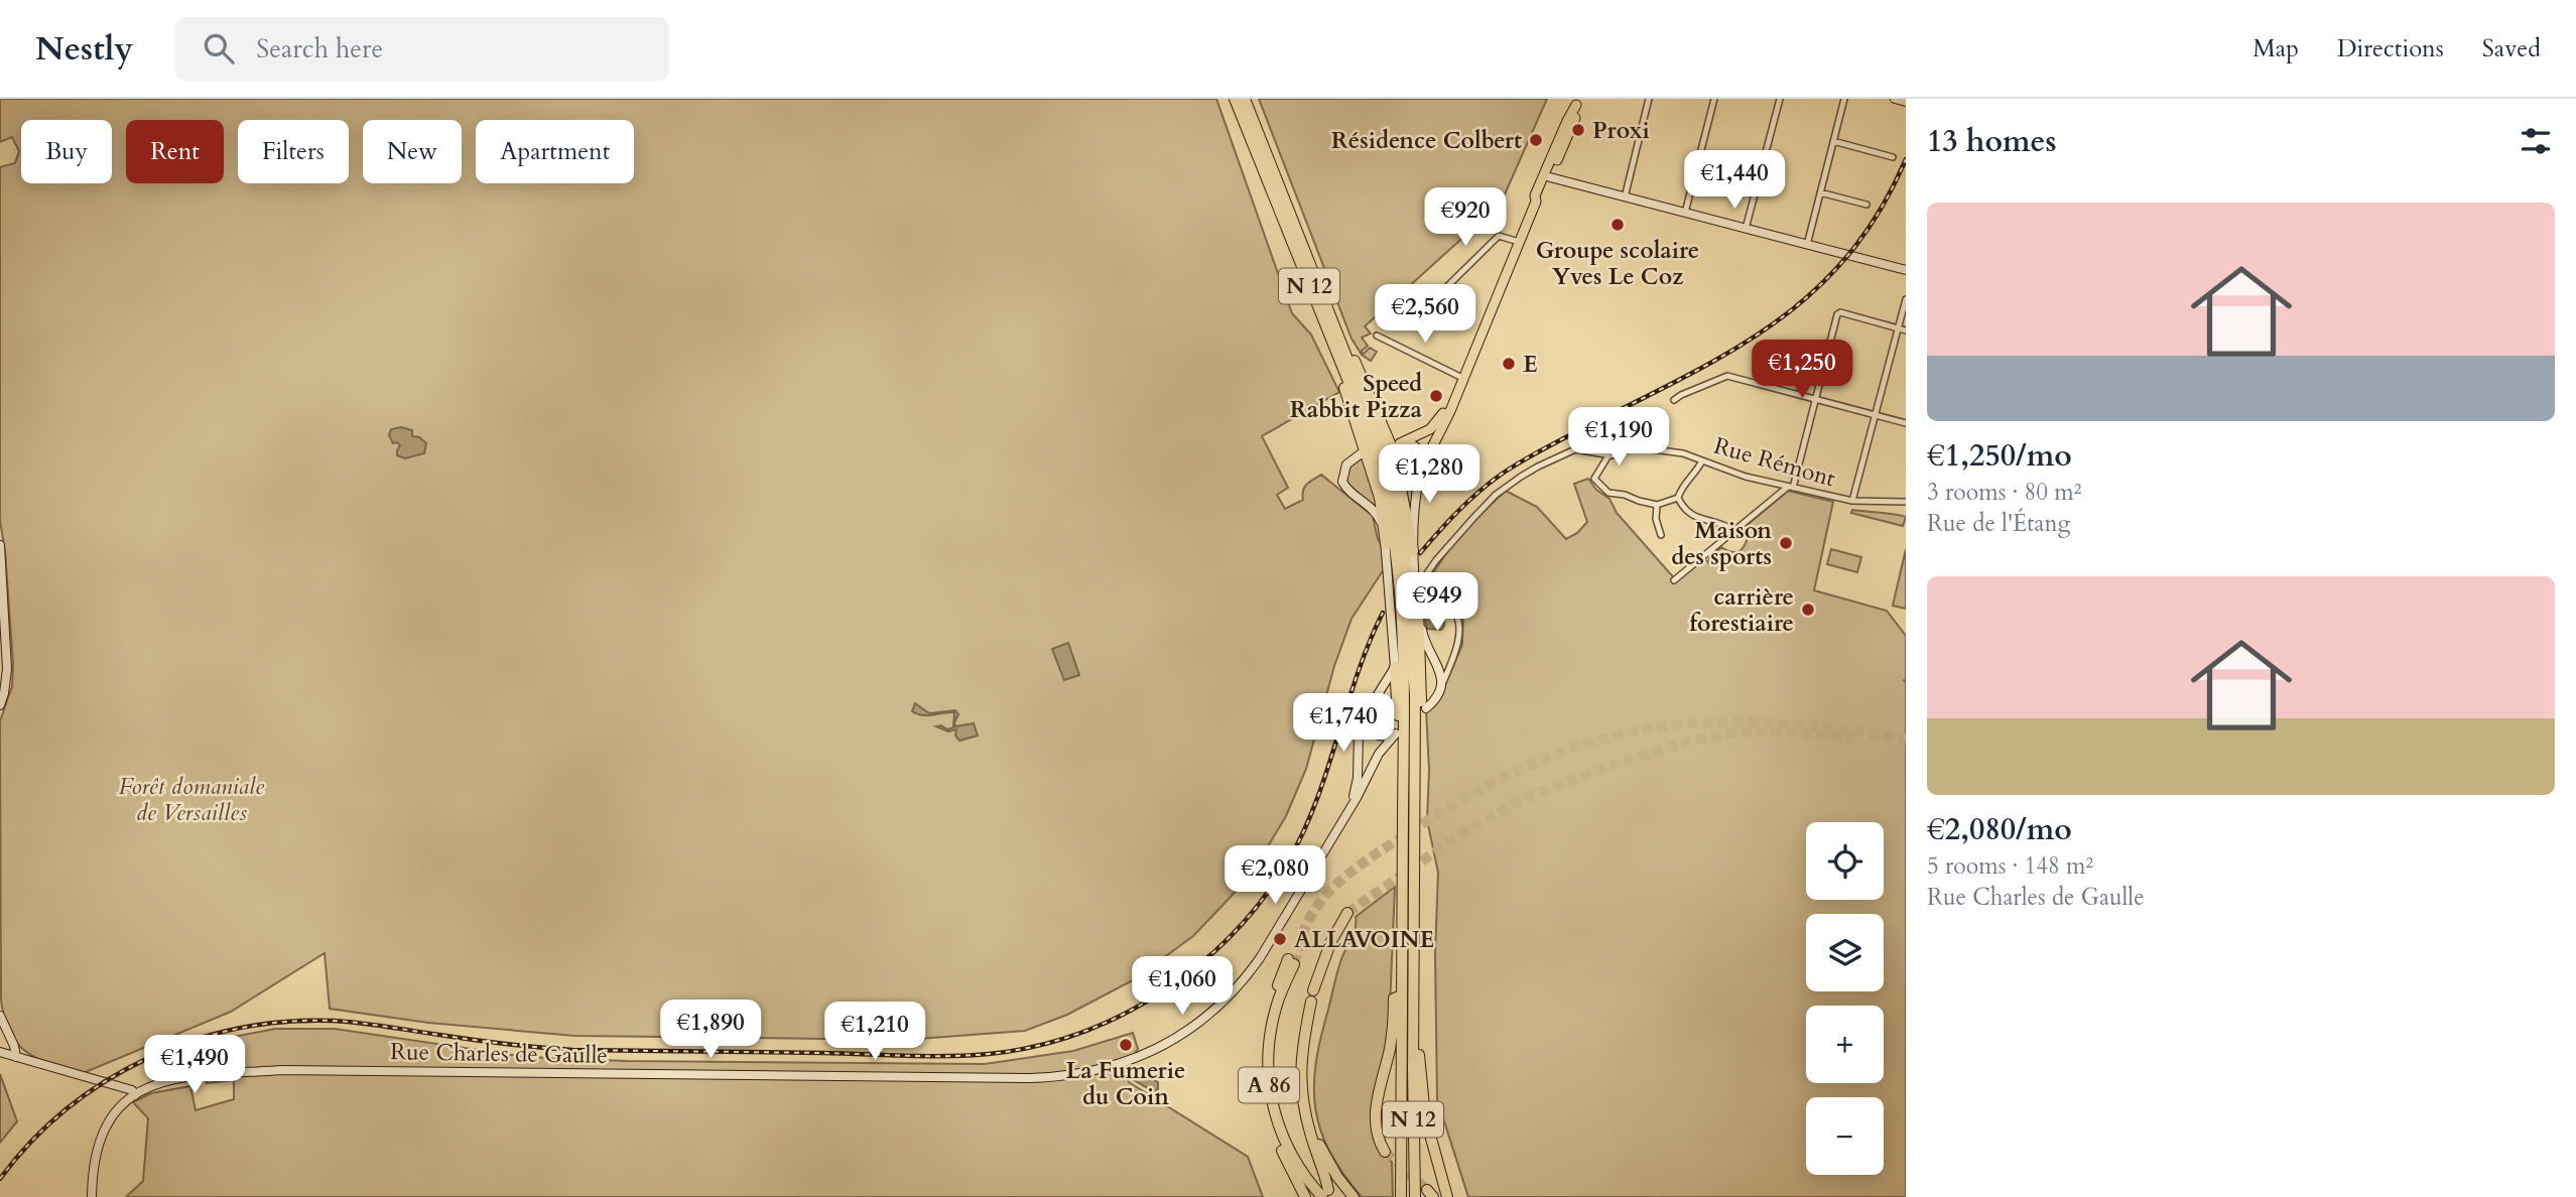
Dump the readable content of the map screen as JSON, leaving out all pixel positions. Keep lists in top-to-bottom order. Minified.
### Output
{"streets":{"highway":["N 12","A 86"],"main road":["Rue Charles de Gaulle"],"street":["Rue Rémont"]},"parks":["Forêt domaniale de Versailles"],"places":["Proxi","Résidence Colbert","Groupe scolaire Yves Le Coz","E","Speed Rabbit Pizza","Maison des sports","carrière forestiaire","ALLAVOINE","La Fumerie du Coin"],"page":{"header":"Nestly","search":"Search here","nav":["Map","Directions","Saved"],"heading":"13 homes","chip":["Buy","Rent","Filters","New","Apartment"],"price":["€1,440","€920","€2,560","€1,250","€1,190","€1,280","€949","€1,740","€2,080","€1,060","€1,890","€1,210","€1,490"],"list":[{"name":"€1,250/mo","note":"3 rooms · 80 m² · Rue de l'Étang"},{"name":"€2,080/mo","note":"5 rooms · 148 m² · Rue Charles de Gaulle"}],"map_buttons":["+","−"]}}
